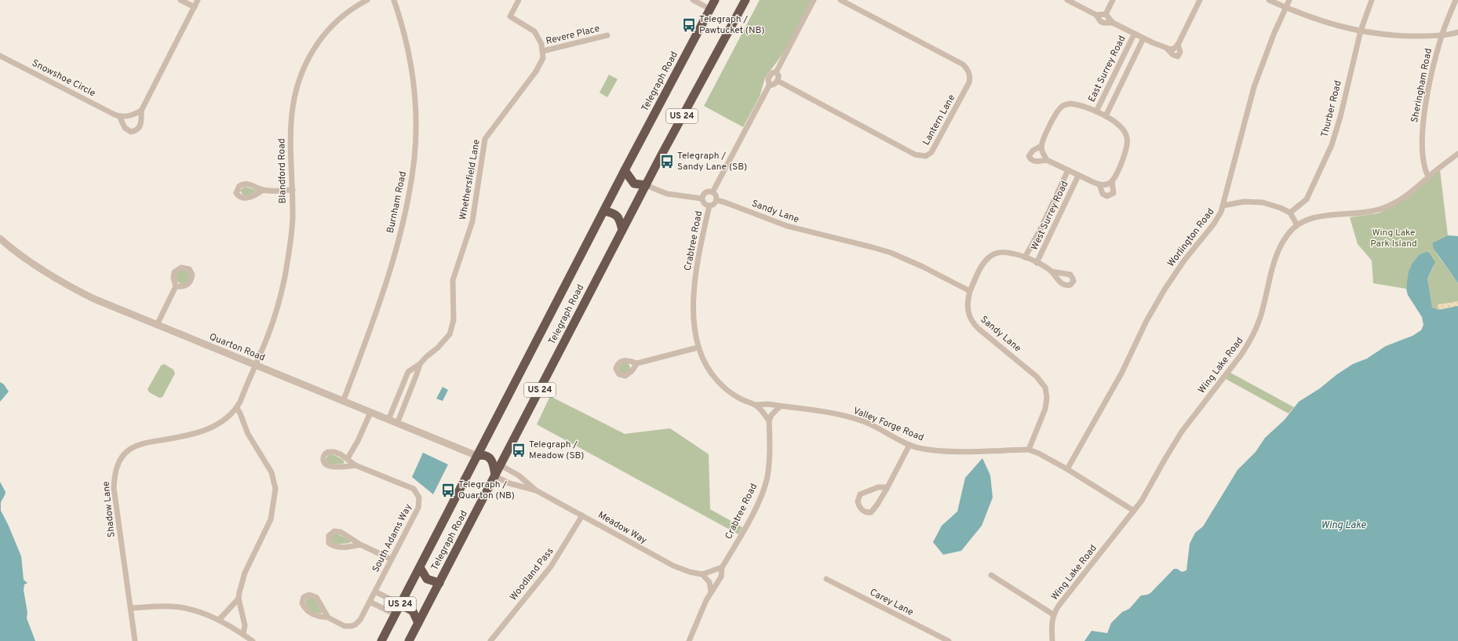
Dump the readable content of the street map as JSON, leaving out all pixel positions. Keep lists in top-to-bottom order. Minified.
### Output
{"streets":{"highway":["Telegraph Road","US 24"],"street":["Revere Place","East Surrey Road","Snowshoe Circle","Sheringham Road","Thurber Road","Lantern Lane","Blandford Road","Whethersfield Lane","Burnham Road","Sandy Lane","West Surrey Road","Worlington Road","Crabtree Road","Quarton Road","Wing Lake Road","Valley Forge Road","Shadow Lane","Meadow Way","South Adams Way","Woodland Pass","Carey Lane"]},"crossings":[["Revere Place","Whethersfield Lane"],["East Surrey Road","West Surrey Road"],["Telegraph Road","Quarton Road"],["Telegraph Road","Meadow Way"],["Sheringham Road","Wing Lake Road"],["Blandford Road","Quarton Road"],["Blandford Road","Shadow Lane"],["Whethersfield Lane","Quarton Road"],["Burnham Road","Quarton Road"],["Sandy Lane","Crabtree Road"],["Sandy Lane","Valley Forge Road"],["Crabtree Road","Valley Forge Road"],["Quarton Road","Shadow Lane"],["Meadow Way","Woodland Pass"]],"water":["Wing Lake"],"parks":["Wing Lake Park Island"],"places":{"bus stop":["Telegraph / Pawtucket (NB)","Telegraph / Sandy Lane (SB)","Telegraph / Meadow (SB)","Telegraph / Quarton (NB)"]}}
